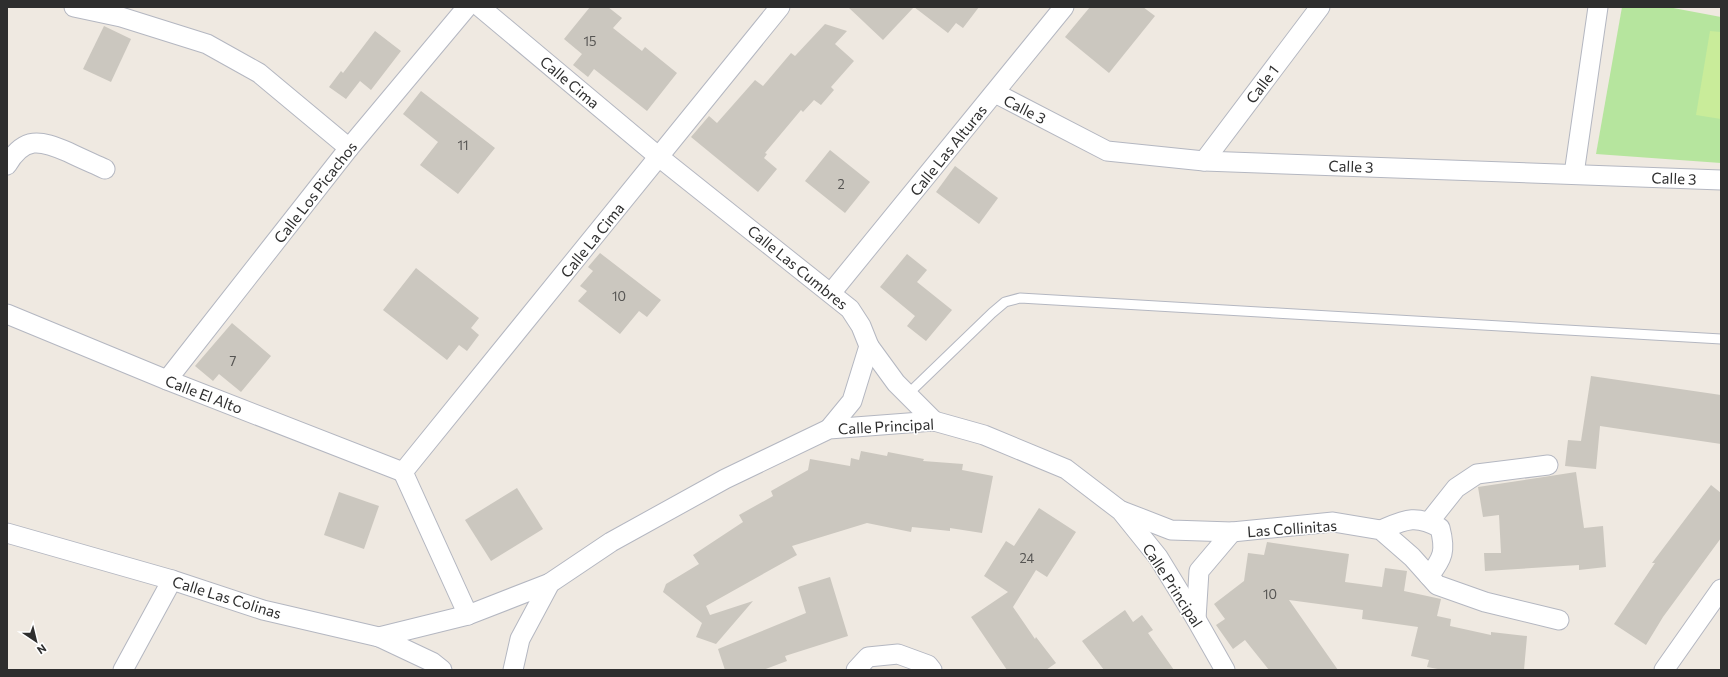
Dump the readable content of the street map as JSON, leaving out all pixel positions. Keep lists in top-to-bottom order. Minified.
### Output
{"streets":{"street":["Calle Cima","Calle 1","Calle 3","Calle Las Alturas","Calle Los Picachos","Calle La Cima","Calle Las Cumbres","Calle El Alto","Calle Principal","Las Collinitas","Calle Las Colinas"]},"crossings":[["Calle Cima","Calle La Cima"],["Calle Cima","Calle Las Cumbres"],["Calle 1","Calle 3"],["Calle 3","Calle Las Alturas"],["Calle Las Alturas","Calle Las Cumbres"],["Calle Los Picachos","Calle El Alto"],["Calle La Cima","Calle Las Cumbres"],["Calle La Cima","Calle El Alto"],["Calle Las Cumbres","Calle Principal"],["Calle Principal","Las Collinitas"]],"house_numbers":["15","11","2","10","7","24","10"],"north":"bottom right"}
